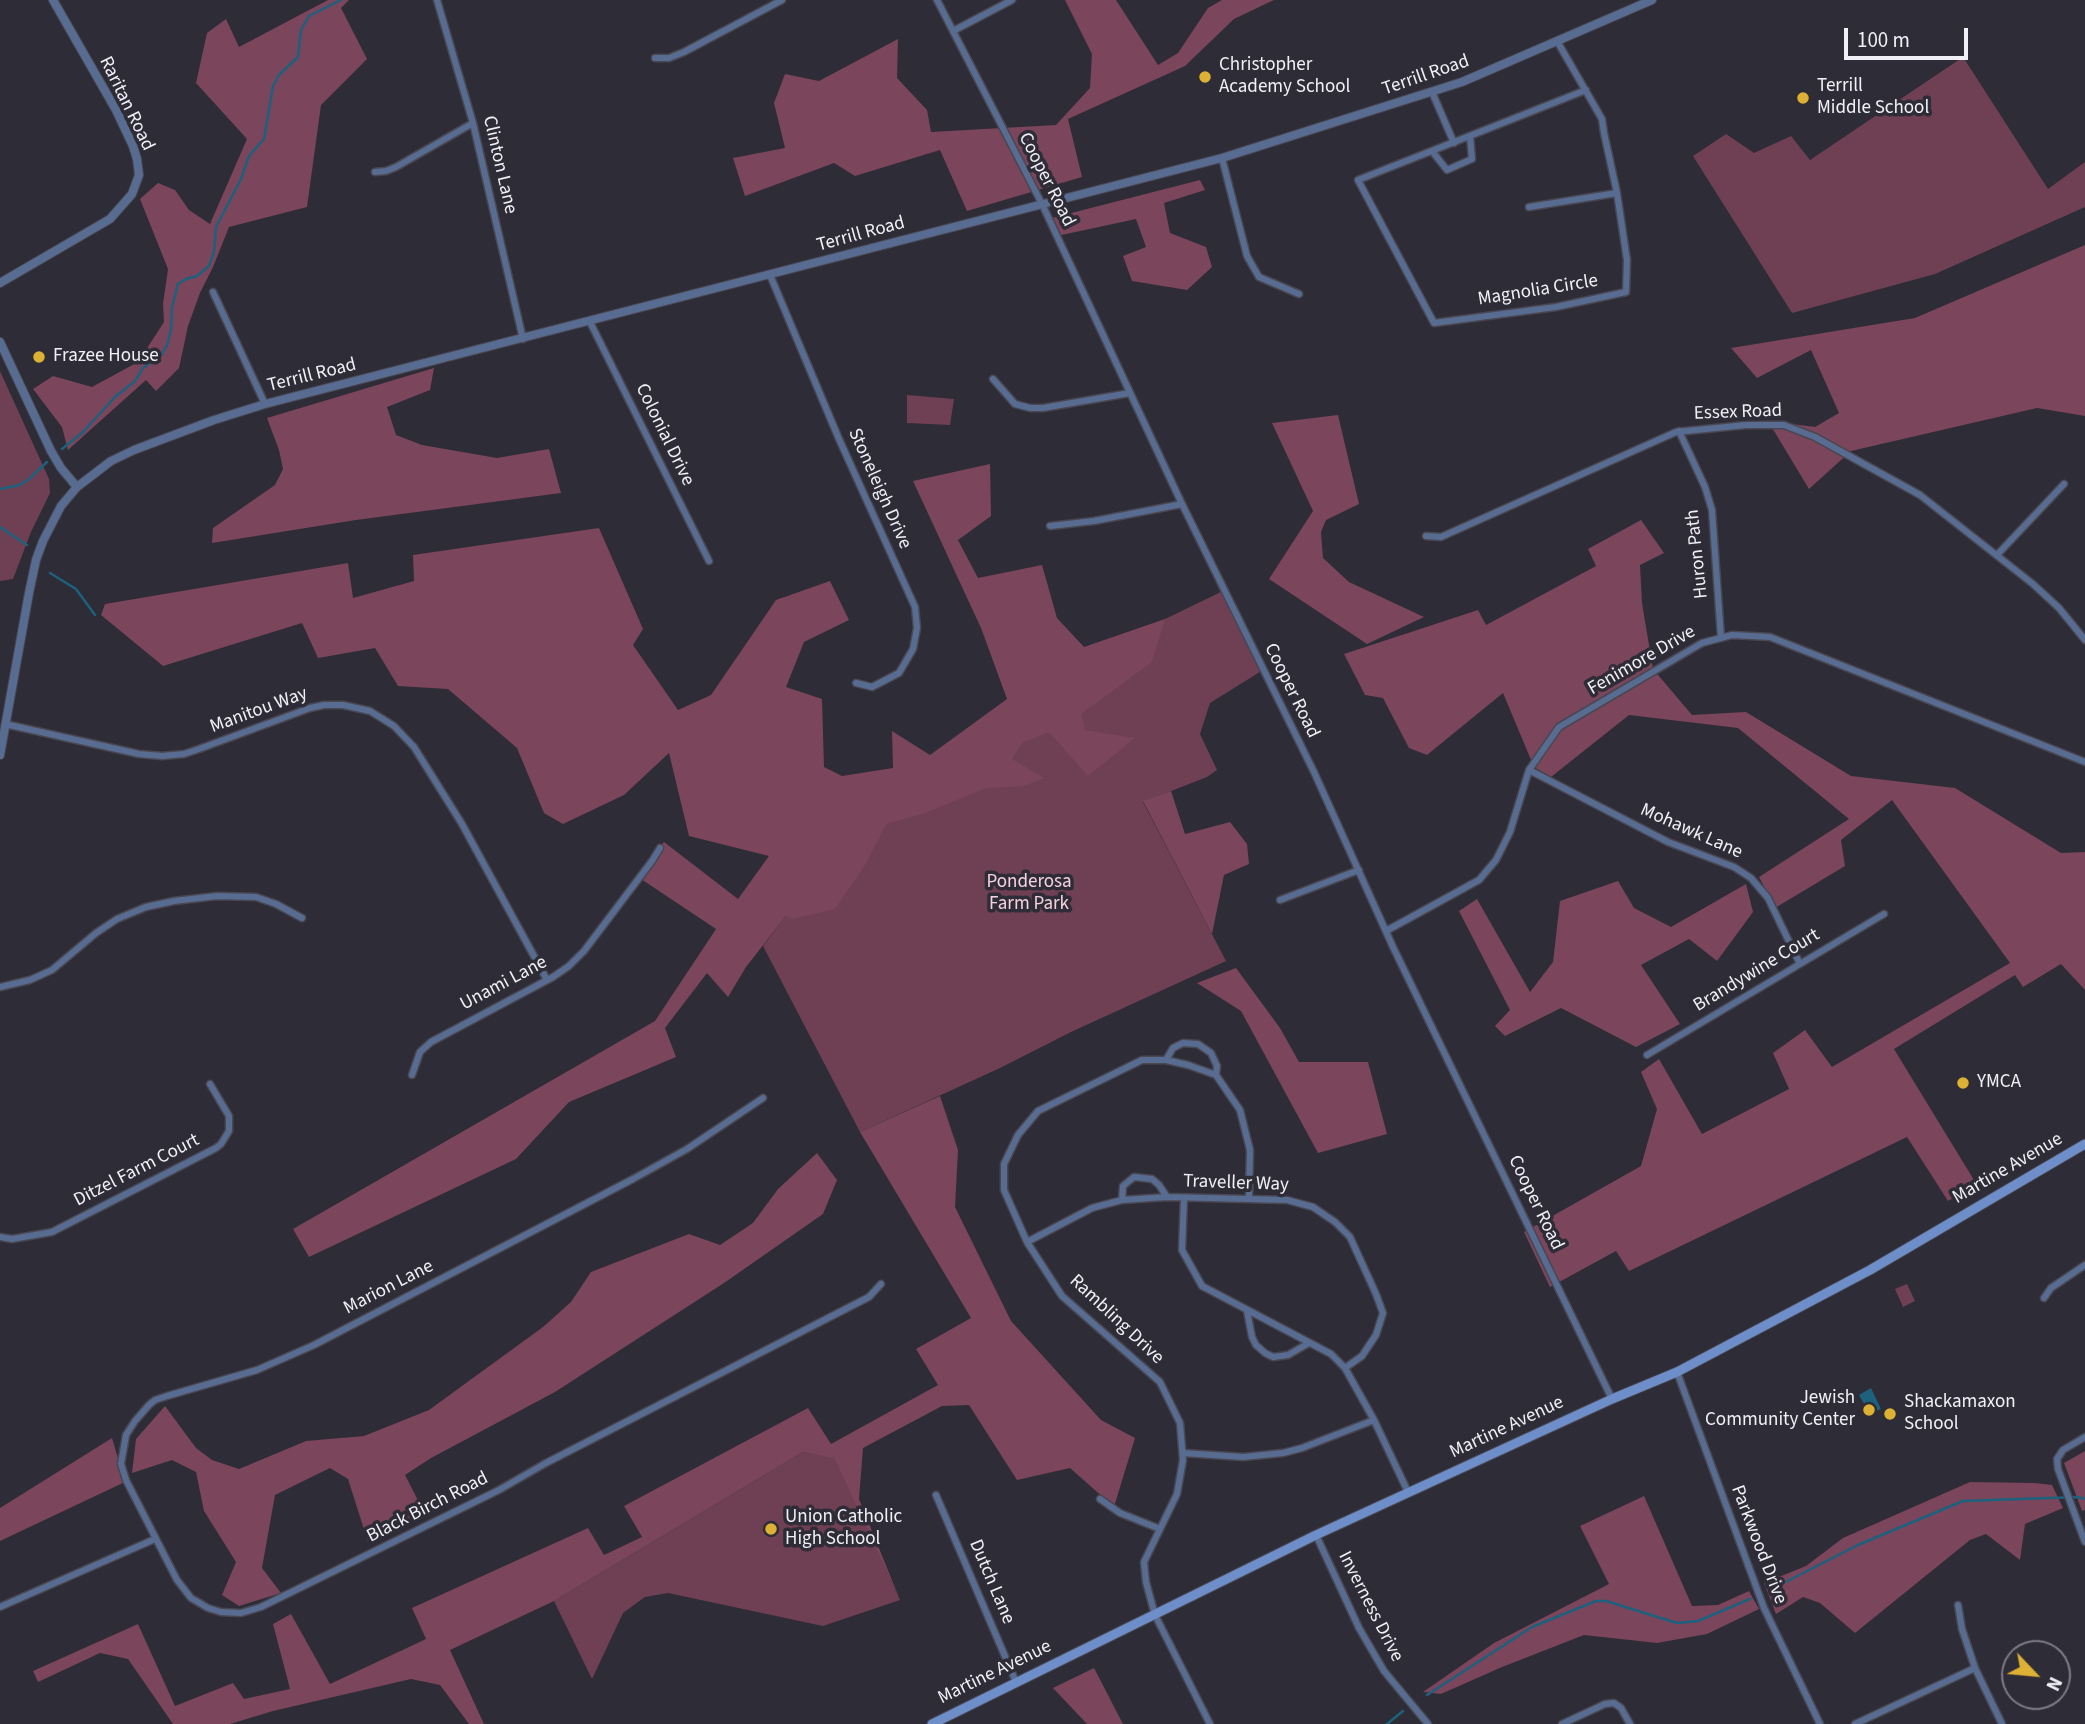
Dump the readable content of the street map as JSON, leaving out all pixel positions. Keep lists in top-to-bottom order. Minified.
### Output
{"streets":{"main road":["Martine Avenue"],"street":["Terrill Road","Raritan Road","Clinton Lane","Cooper Road","Magnolia Circle","Essex Road","Colonial Drive","Stoneleigh Drive","Huron Path","Fenimore Drive","Manitou Way","Mohawk Lane","Brandywine Court","Unami Lane","Ditzel Farm Court","Traveller Way","Marion Lane","Rambling Drive","Black Birch Road","Parkwood Drive","Dutch Lane","Inverness Drive"]},"crossings":[["Terrill Road","Clinton Lane"],["Terrill Road","Cooper Road"],["Terrill Road","Magnolia Circle"],["Terrill Road","Colonial Drive"],["Terrill Road","Stoneleigh Drive"],["Cooper Road","Fenimore Drive"],["Cooper Road","Martine Avenue"],["Essex Road","Huron Path"],["Huron Path","Fenimore Drive"],["Fenimore Drive","Mohawk Lane"],["Manitou Way","Unami Lane"],["Mohawk Lane","Brandywine Court"],["Martine Avenue","Rambling Drive"],["Martine Avenue","Parkwood Drive"],["Martine Avenue","Dutch Lane"],["Martine Avenue","Inverness Drive"],["Traveller Way","Rambling Drive"],["Marion Lane","Black Birch Road"]],"parks":["Ponderosa Farm Park"],"places":["Christopher Academy School","Terrill Middle School","Frazee House","YMCA","Jewish Community Center","Shackamaxon School","Union Catholic High School"],"scale_bar":"100 m","north":"bottom right"}
